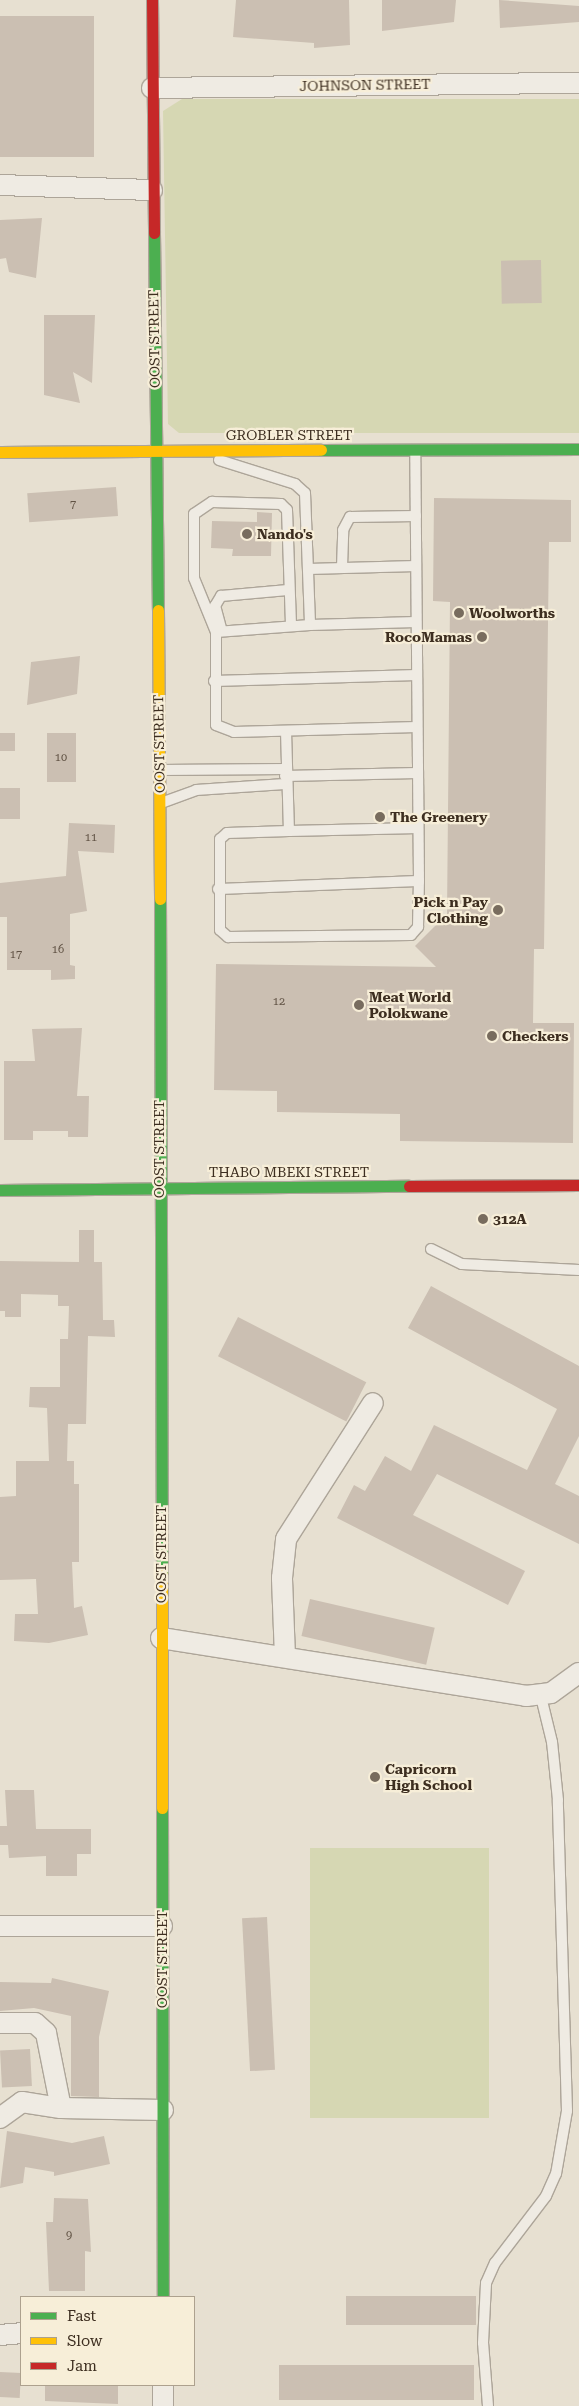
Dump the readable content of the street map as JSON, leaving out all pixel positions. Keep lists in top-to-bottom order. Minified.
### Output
{"streets":{"street":["JOHNSON STREET","OOST STREET","GROBLER STREET","THABO MBEKI STREET"]},"crossings":[["JOHNSON STREET","OOST STREET"],["OOST STREET","GROBLER STREET"],["OOST STREET","THABO MBEKI STREET"]],"places":["Nando's","Woolworths","RocoMamas","The Greenery","Pick n Pay Clothing","Meat World Polokwane","Checkers","312A","Capricorn High School"],"house_numbers":["7","10","11","16","17","12","9"],"legend":["Fast","Slow","Jam"]}
